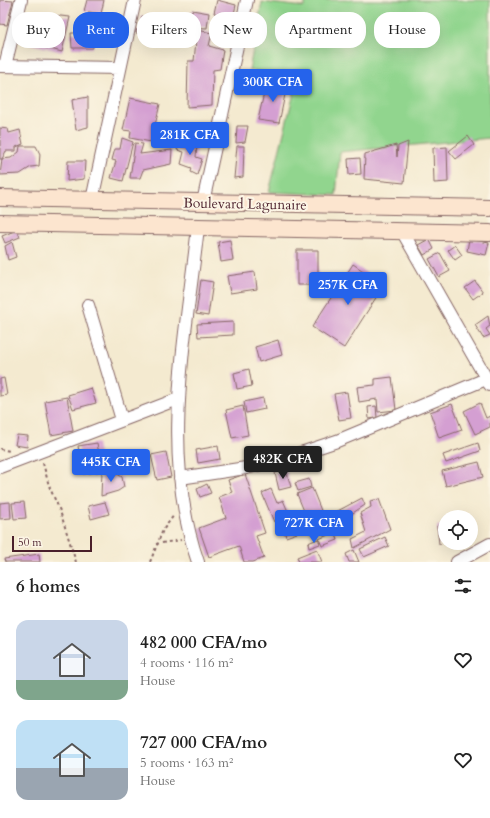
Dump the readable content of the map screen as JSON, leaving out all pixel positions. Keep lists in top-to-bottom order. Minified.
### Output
{"streets":{"main road":["Boulevard Lagunaire"]},"scale_bar":"50 m","page":{"chip":["Buy","Rent","Filters","New","Apartment","House"],"price":["300K CFA","281K CFA","257K CFA","482K CFA","445K CFA","727K CFA"],"scale":"50 m","heading":"6 homes","list":[{"name":"482 000 CFA/mo","note":"4 rooms · 116 m² · House"},{"name":"727 000 CFA/mo","note":"5 rooms · 163 m² · House"}]}}
